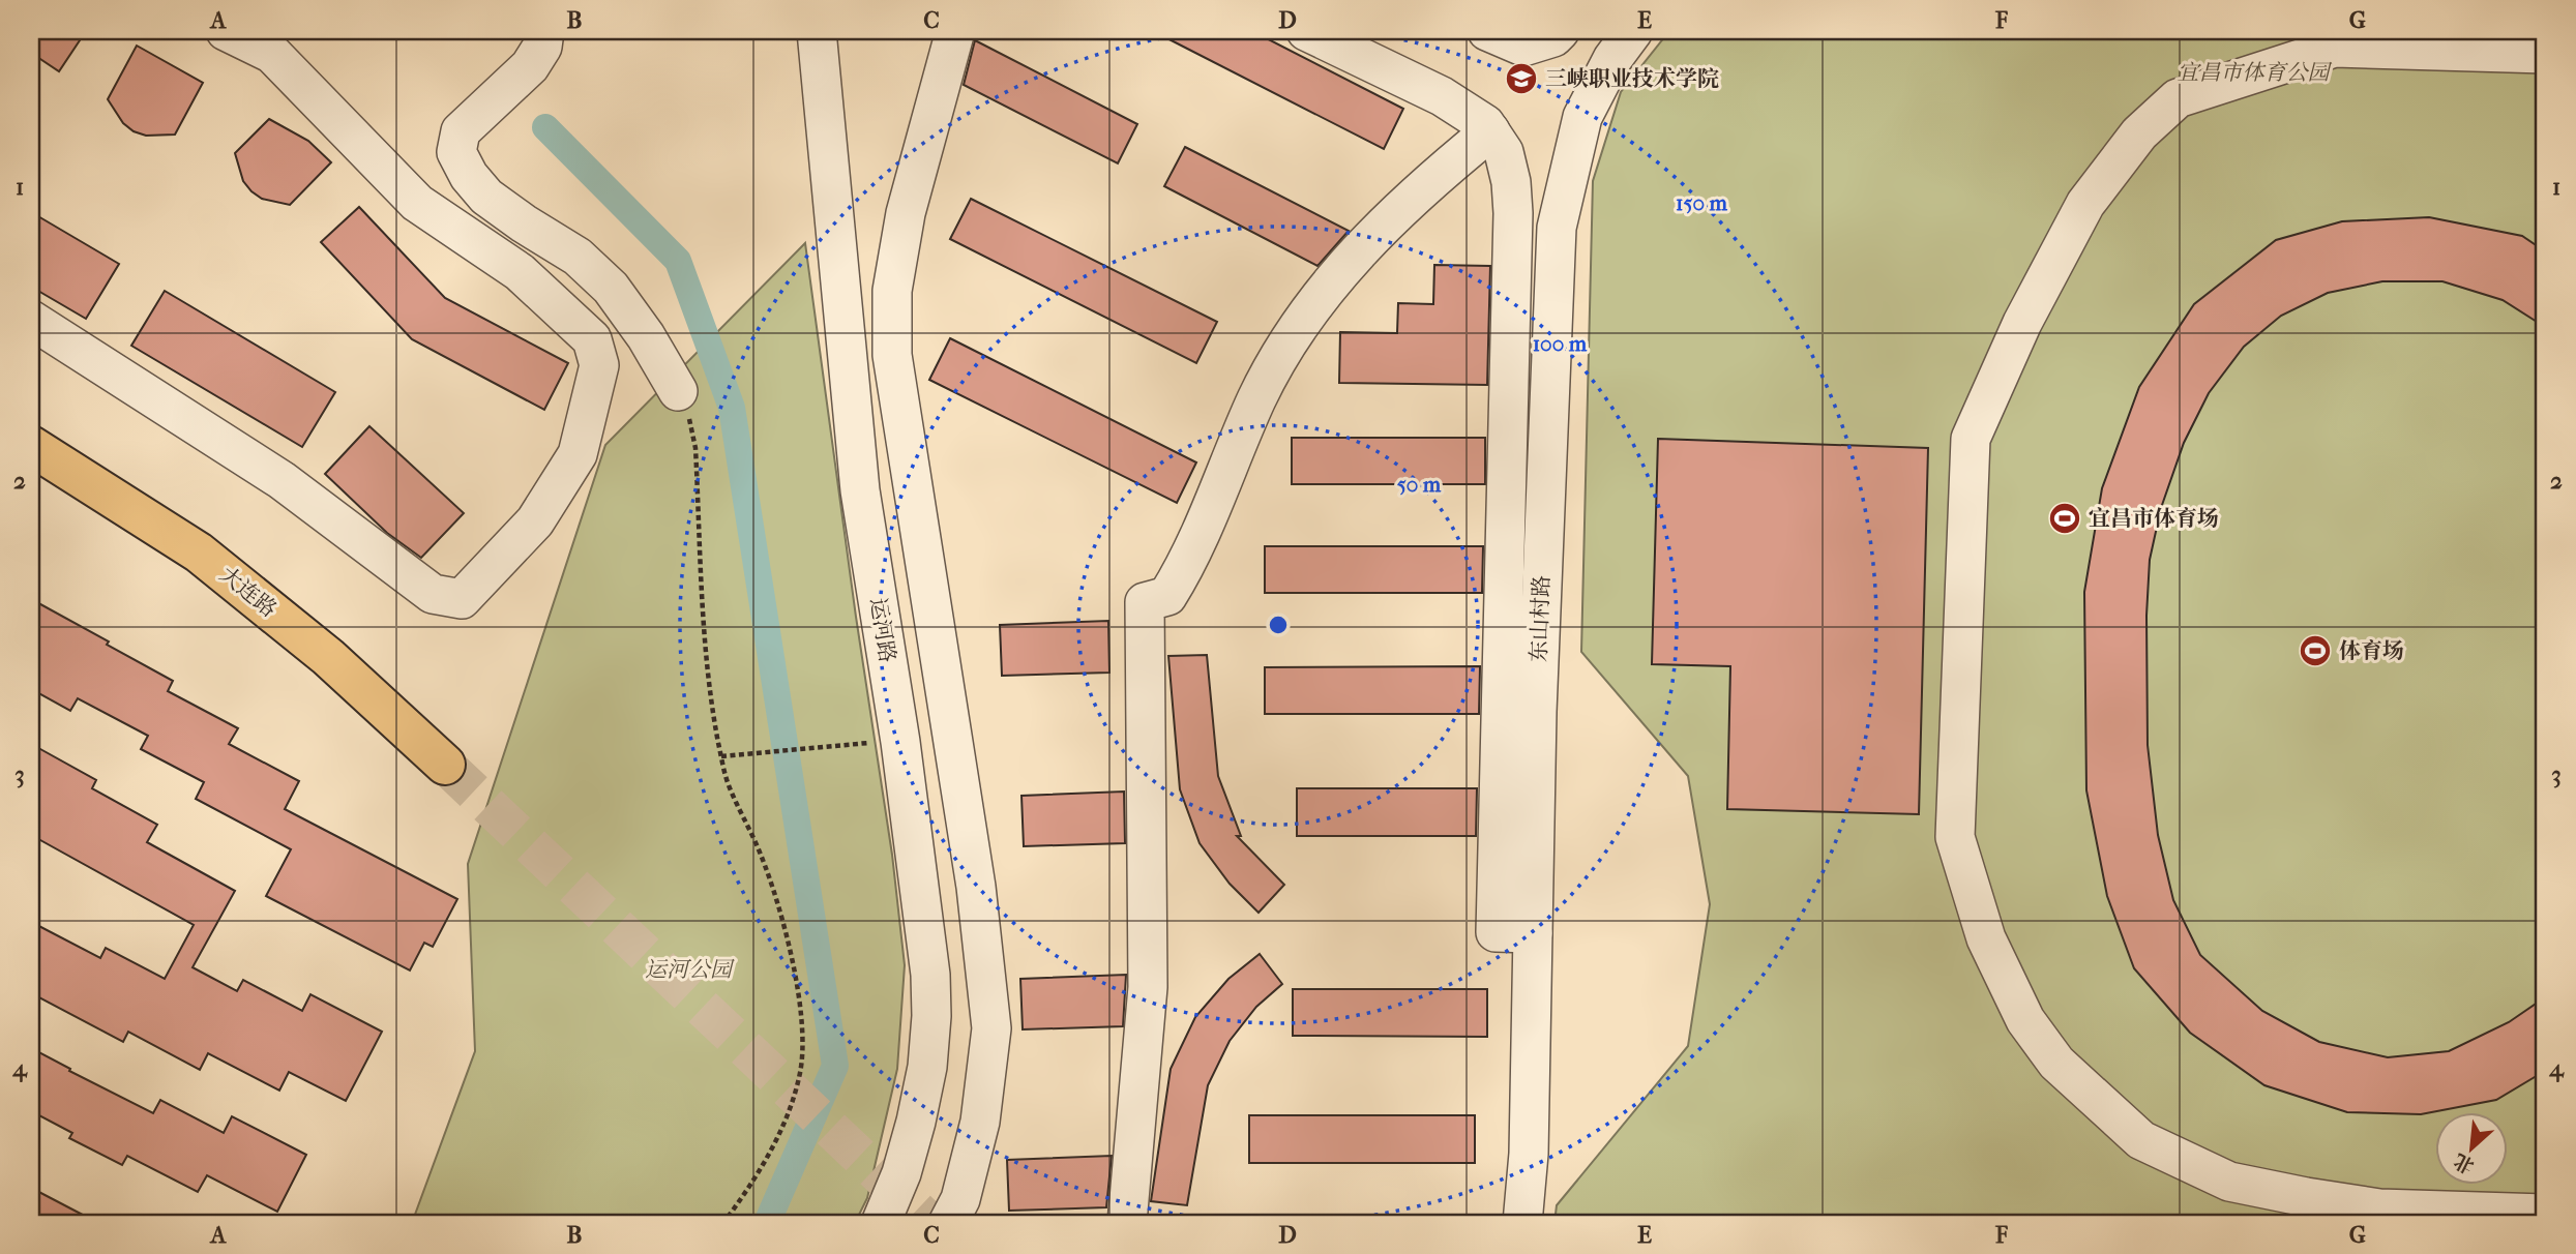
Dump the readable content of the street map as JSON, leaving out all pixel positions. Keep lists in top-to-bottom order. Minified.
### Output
{"streets":{"main road":["大连路"],"street":["东山村路","运河路"]},"parks":["宜昌市体育公园","运河公园"],"places":{"school or university":["三峡职业技术学院"],"sports":["宜昌市体育场","体育场"]},"north":"bottom left","grid":{"columns":["A","B","C","D","E","F","G"],"rows":["1","2","3","4"]},"rings":["150 m","100 m","50 m"]}
